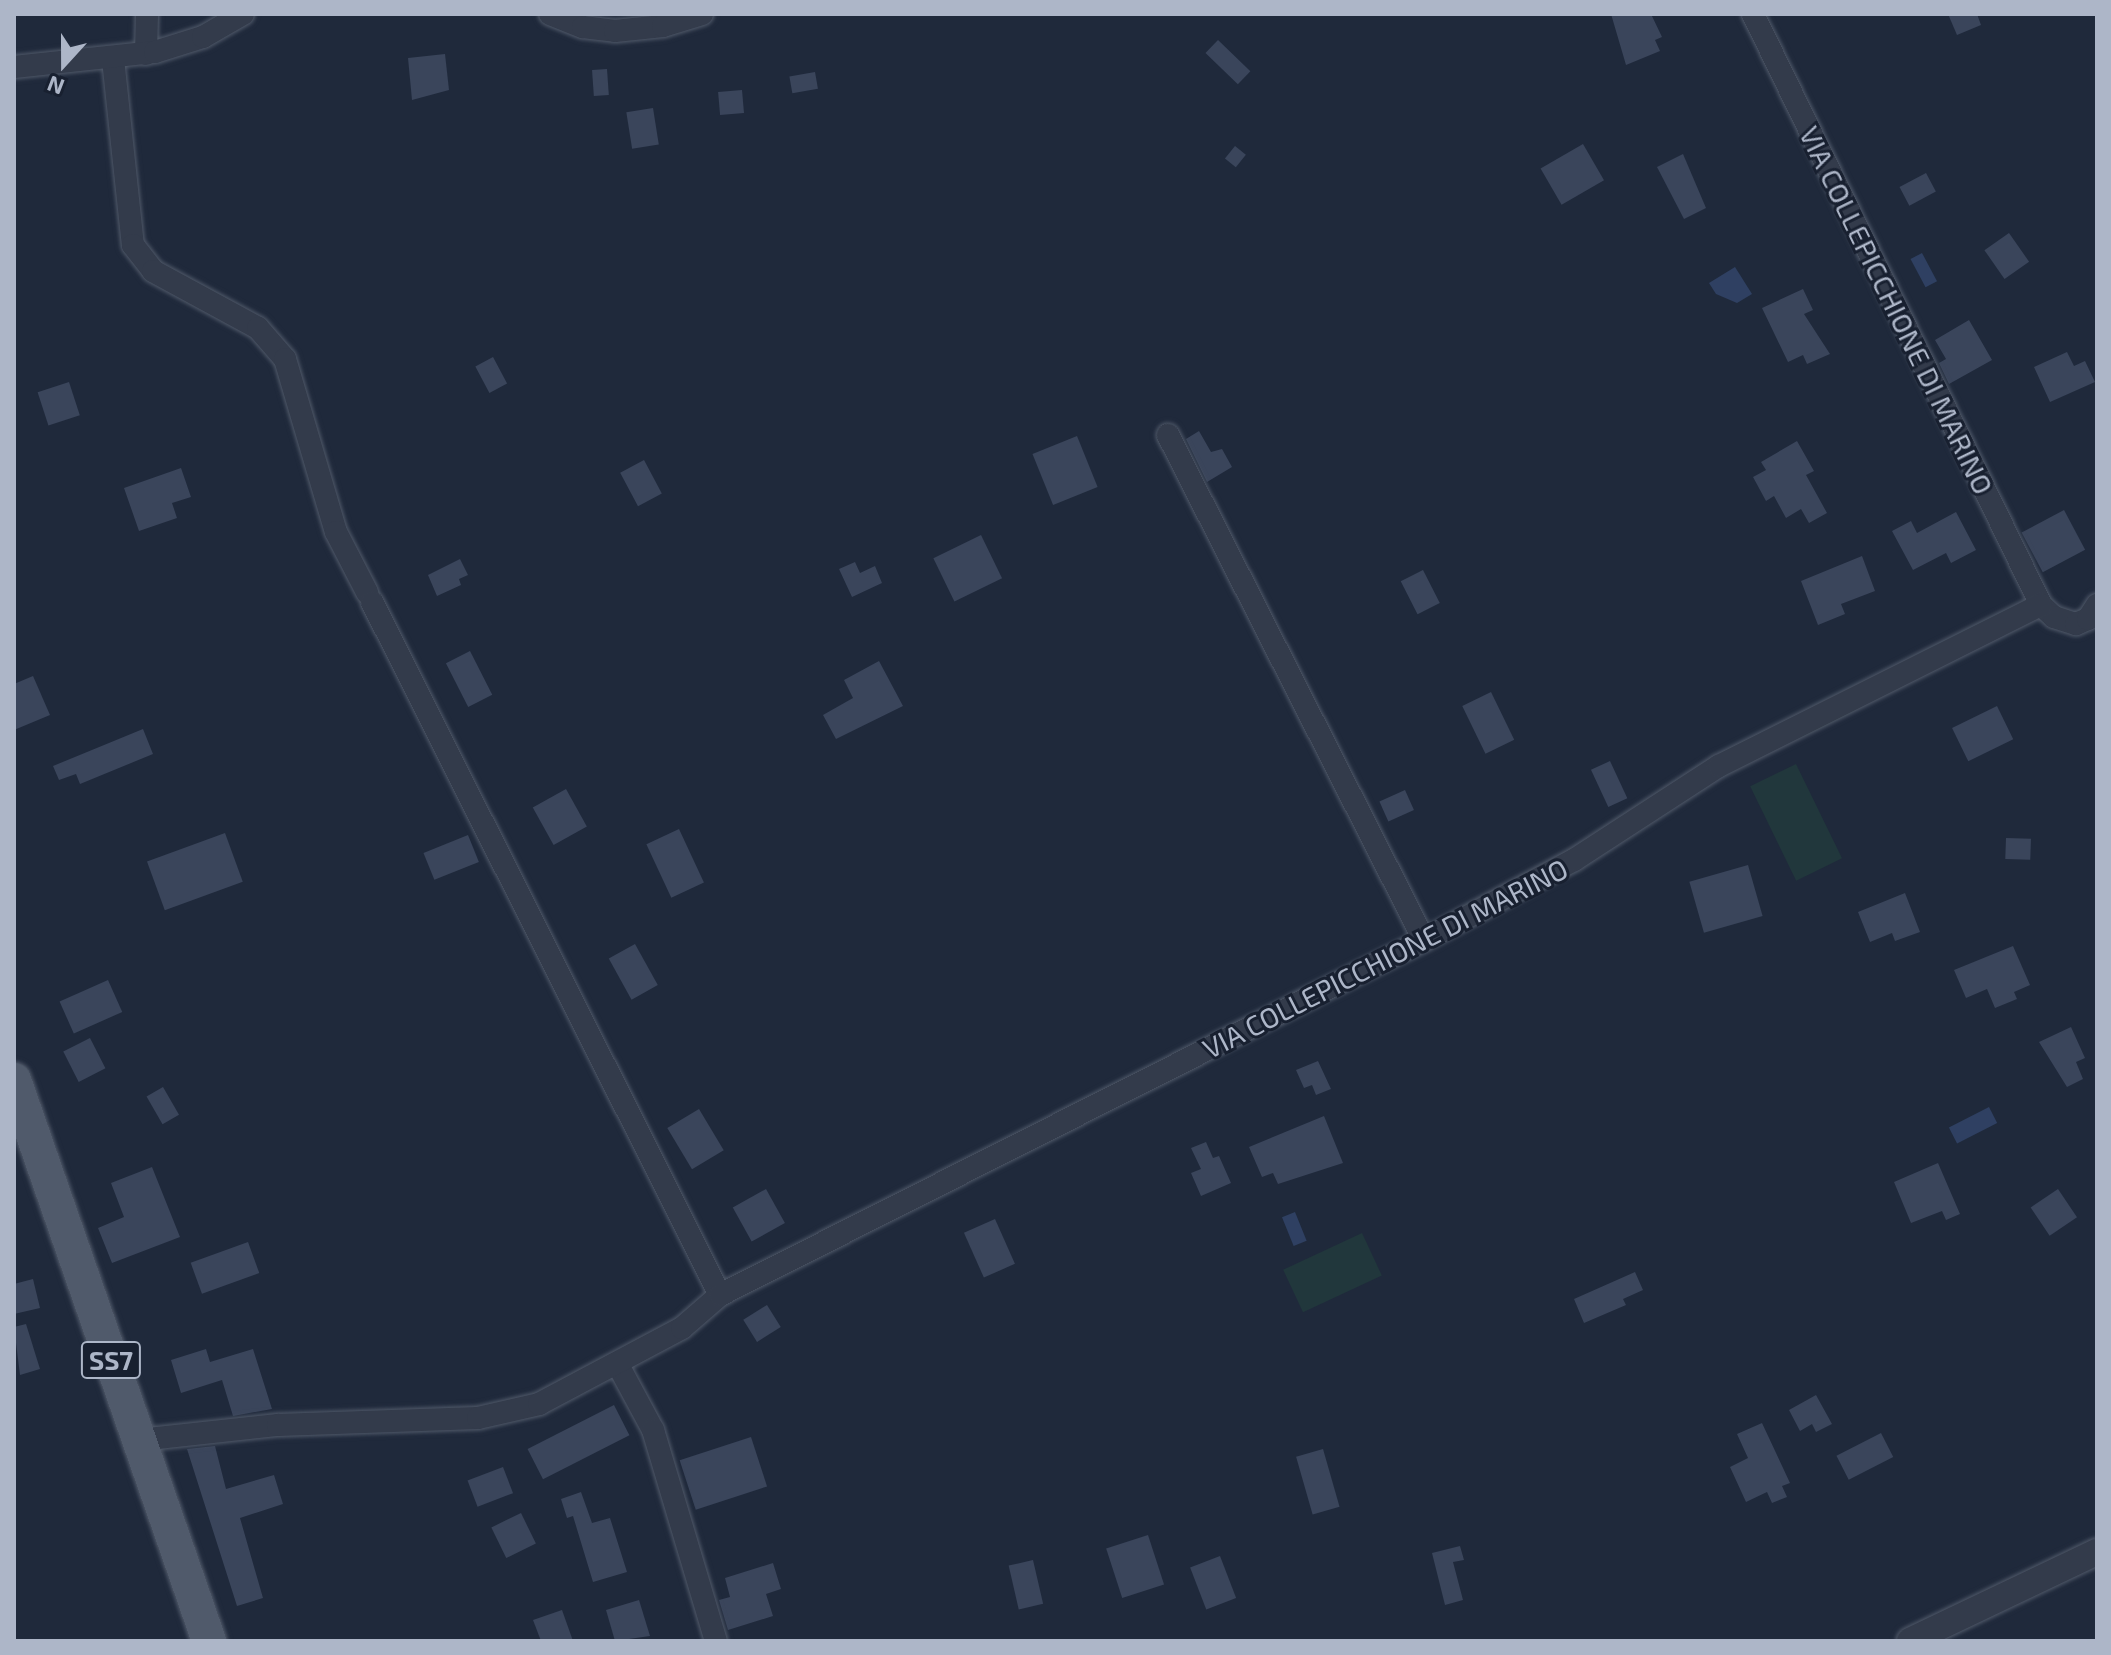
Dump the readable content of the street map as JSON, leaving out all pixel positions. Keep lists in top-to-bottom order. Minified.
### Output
{"streets":{"main road":["SS7"],"street":["VIA COLLEPICCHIONE DI MARINO"]},"crossings":[["VIA COLLEPICCHIONE DI MARINO","SS7"]],"north":"bottom"}
